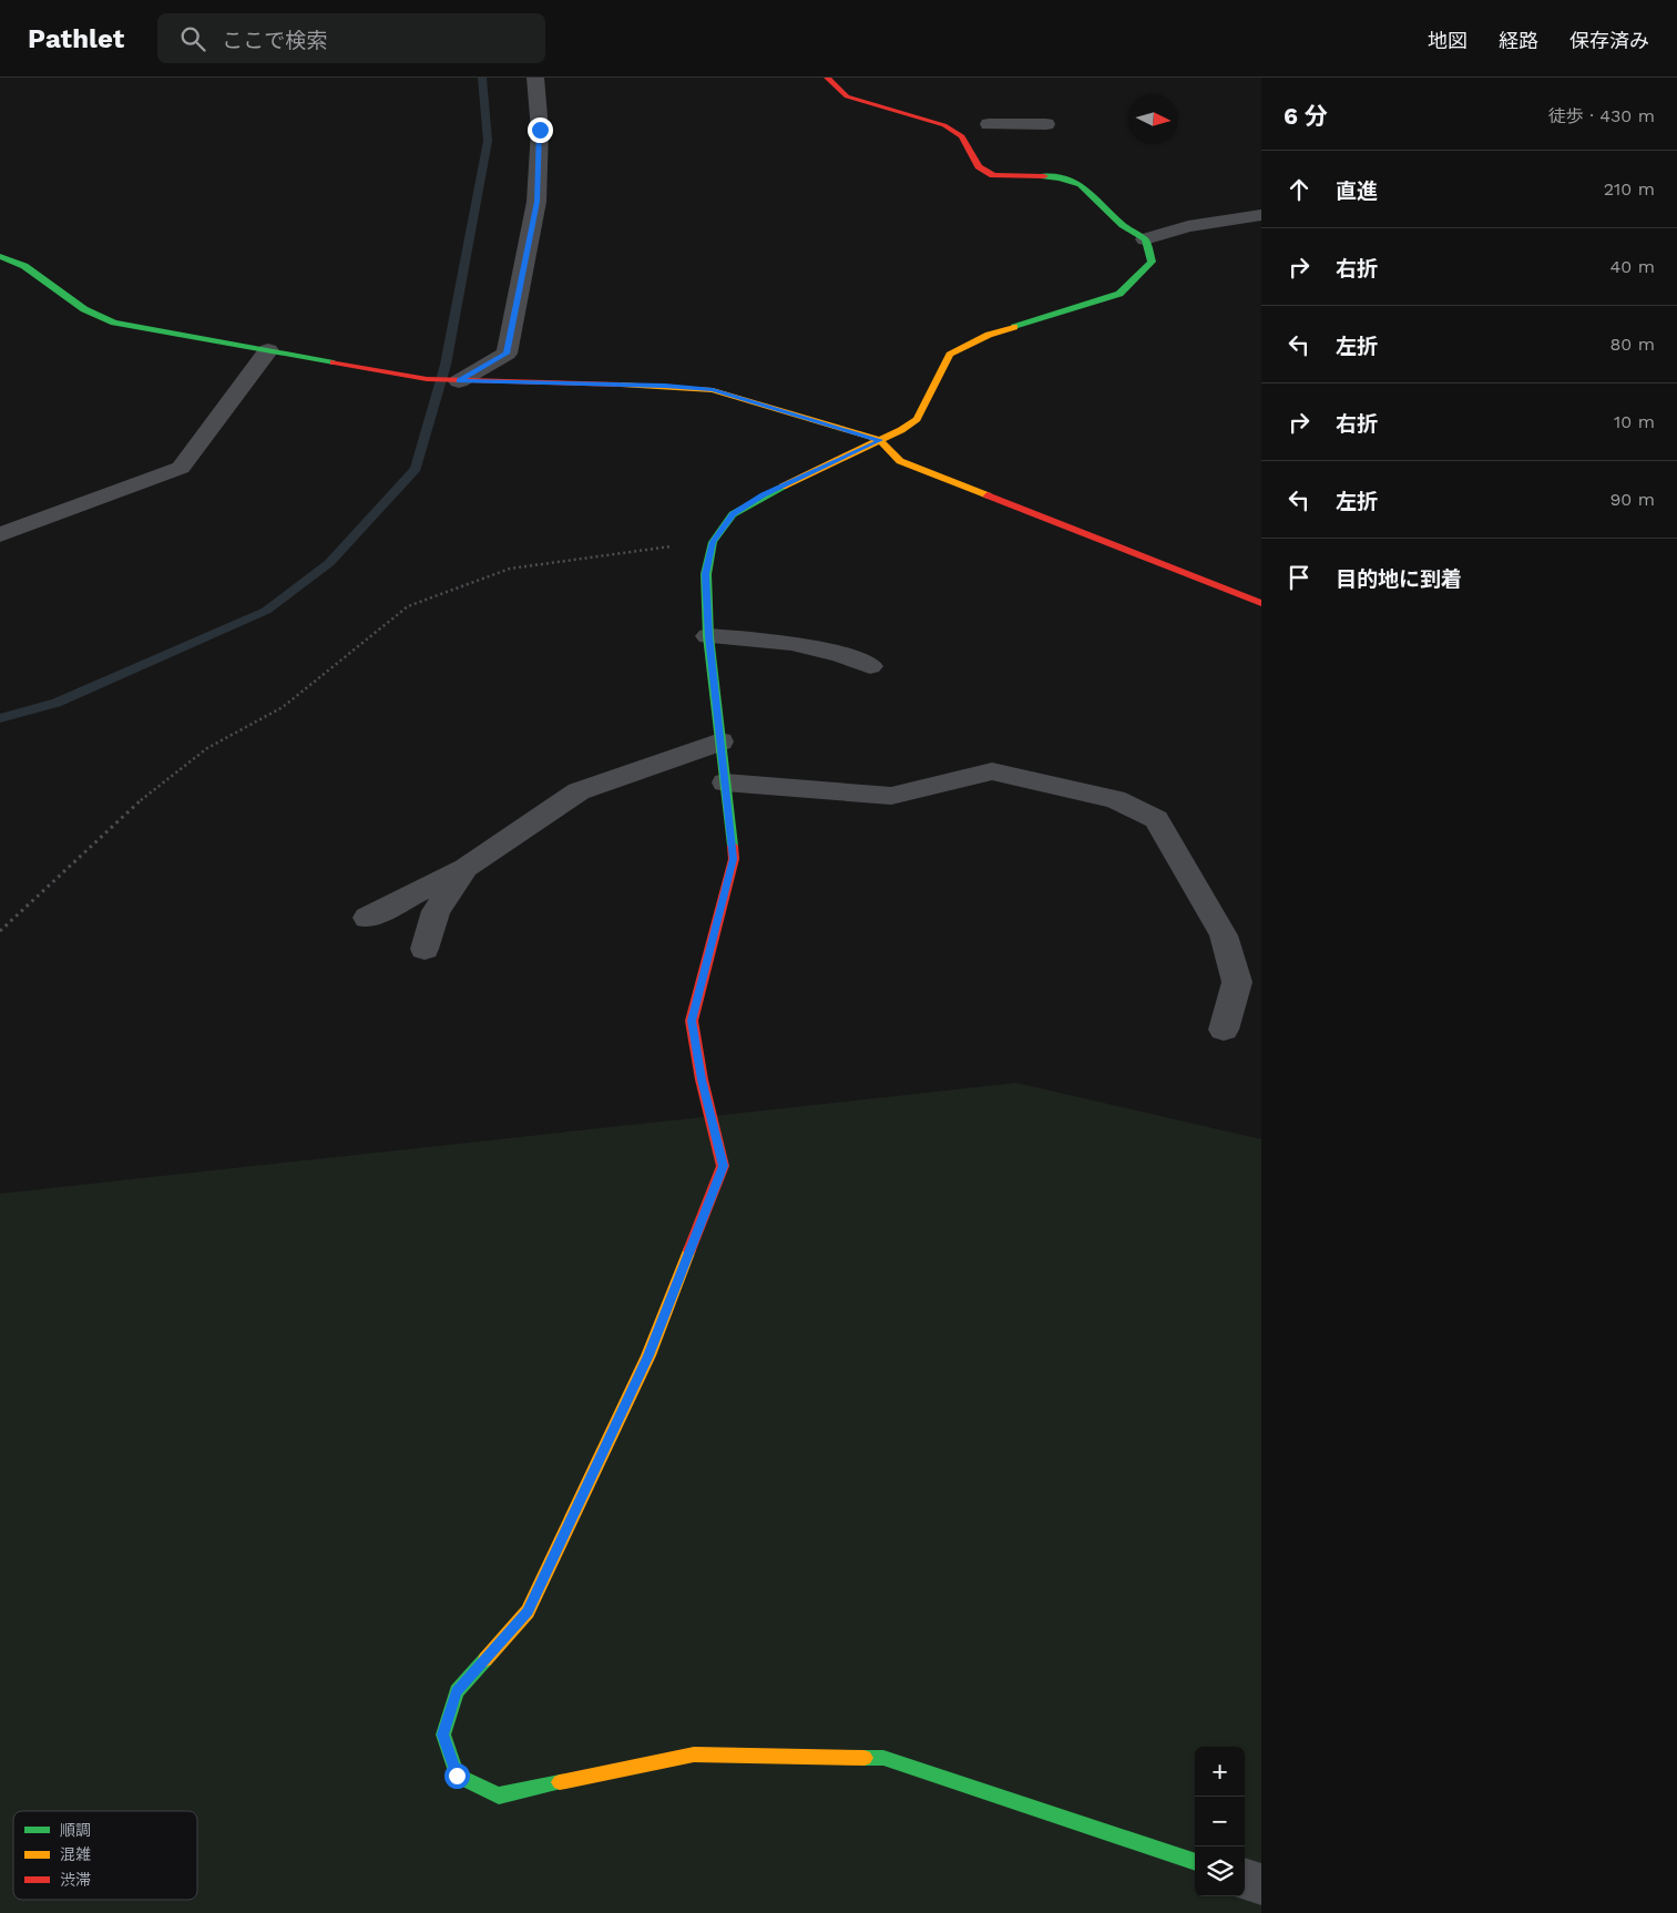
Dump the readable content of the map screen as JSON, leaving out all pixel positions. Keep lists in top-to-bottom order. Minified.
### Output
{"legend":["順調","混雑","渋滞"],"north":"right","page":{"header":"Pathlet","search":"ここで検索","nav":["地図","経路","保存済み"],"heading":["6 分","徒歩 · 430 m"],"list":[["直進","210 m"],["右折","40 m"],["左折","80 m"],["右折","10 m"],["左折","90 m"],"目的地に到着"],"map_buttons":["+","−"]}}
